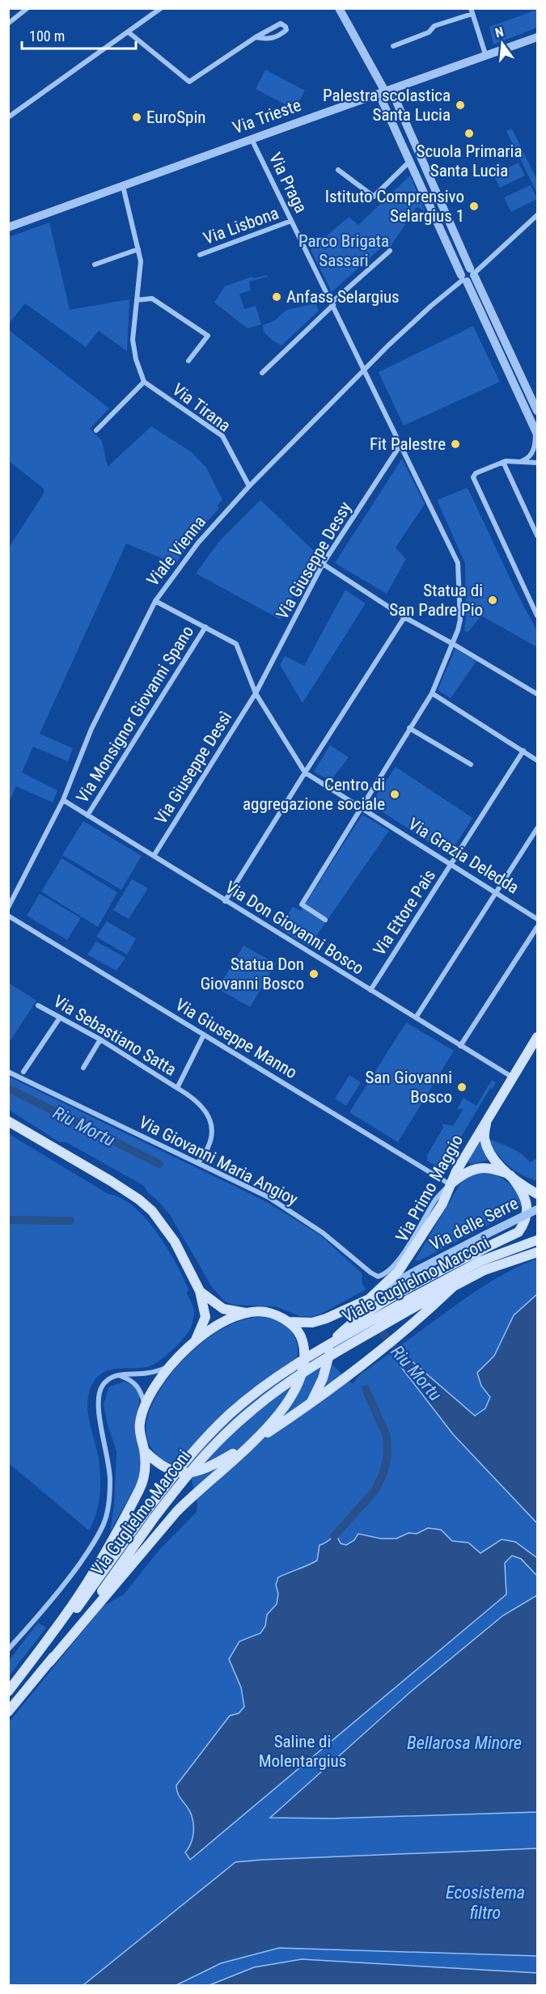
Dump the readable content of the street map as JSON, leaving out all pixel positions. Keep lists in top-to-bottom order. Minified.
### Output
{"streets":{"main road":["Via Primo Maggio","Viale Guglielmo Marconi","Via Guglielmo Marconi"],"street":["Via Trieste","Via Praga","Via Lisbona","Via Tirana","Viale Vienna","Via Giuseppe Dessy","Via Monsignor Giovanni Spano","Via Giuseppe Dessì","Via Grazia Deledda","Via Ettore Pais","Via Don Giovanni Bosco","Via Sebastiano Satta","Via Giuseppe Manno","Via Giovanni Maria Angioy","Via delle Serre"]},"crossings":[["Via Trieste","Via Praga"],["Via Praga","Via Lisbona"],["Via Praga","Viale Vienna"],["Via Praga","Via Giuseppe Dessy"],["Via Praga","Via Grazia Deledda"],["Via Tirana","Viale Vienna"],["Viale Vienna","Via Grazia Deledda"],["Viale Vienna","Via Don Giovanni Bosco"],["Via Giuseppe Dessy","Via Giuseppe Dessì"],["Via Giuseppe Dessy","Via Grazia Deledda"],["Via Monsignor Giovanni Spano","Via Grazia Deledda"],["Via Monsignor Giovanni Spano","Via Don Giovanni Bosco"],["Via Giuseppe Dessì","Via Grazia Deledda"],["Via Giuseppe Dessì","Via Don Giovanni Bosco"],["Via Grazia Deledda","Via Ettore Pais"],["Via Ettore Pais","Via Don Giovanni Bosco"],["Via Don Giovanni Bosco","Via Primo Maggio"],["Via Sebastiano Satta","Via Giuseppe Manno"],["Via Giuseppe Manno","Via Giovanni Maria Angioy"],["Via Giuseppe Manno","Via Primo Maggio"],["Via Giovanni Maria Angioy","Via Primo Maggio"],["Via Primo Maggio","Via delle Serre"],["Viale Guglielmo Marconi","Via Guglielmo Marconi"]],"water":["Riu Mortu","Bellarosa Minore","Ecosistema filtro"],"parks":["Parco Brigata Sassari","Saline di Molentargius"],"places":["Palestra scolastica Santa Lucia","EuroSpin","Scuola Primaria Santa Lucia","Istituto Comprensivo Selargius 1","Anfass Selargius","Fit Palestre","Statua di San Padre Pio","Centro di aggregazione sociale","Statua Don Giovanni Bosco","San Giovanni Bosco"],"scale_bar":"100 m","north":"top"}
